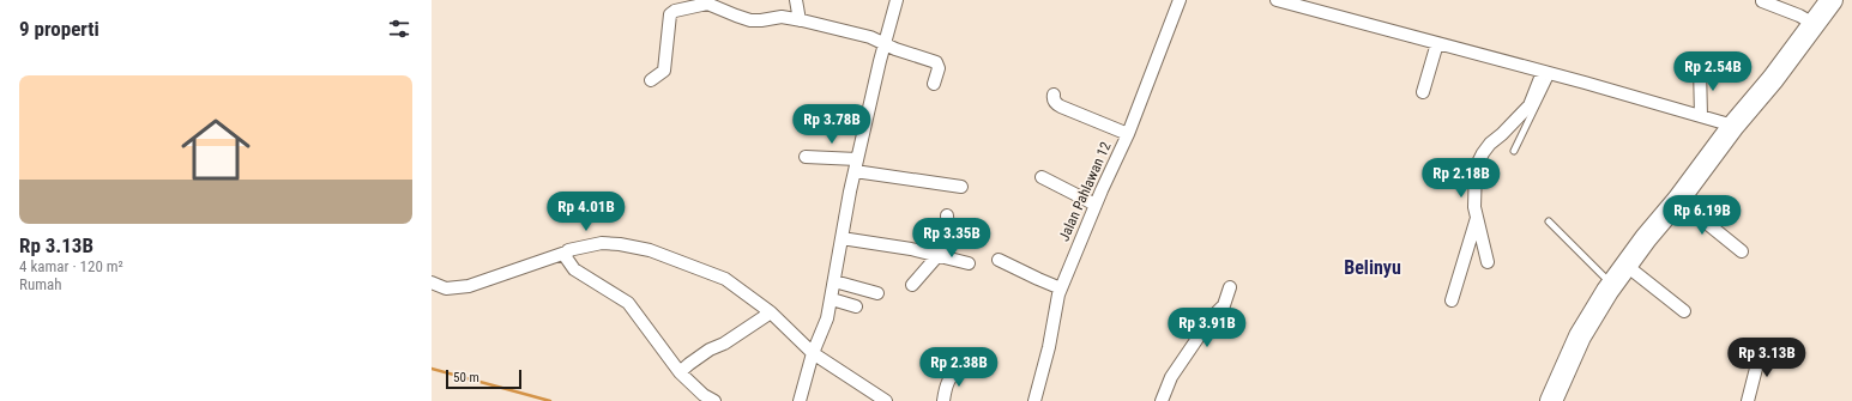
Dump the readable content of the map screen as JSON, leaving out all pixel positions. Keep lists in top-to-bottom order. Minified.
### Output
{"streets":{"street":["Jalan Pahlawan 12"]},"districts":["Belinyu"],"scale_bar":"50 m","page":{"heading":"9 properti","price":["Rp 2.54B","Rp 3.78B","Rp 2.18B","Rp 4.01B","Rp 6.19B","Rp 3.35B","Rp 3.91B","Rp 3.13B","Rp 2.38B"],"list":[{"name":"Rp 3.13B","note":"4 kamar · 120 m² · Rumah"}],"scale":"50 m"}}
